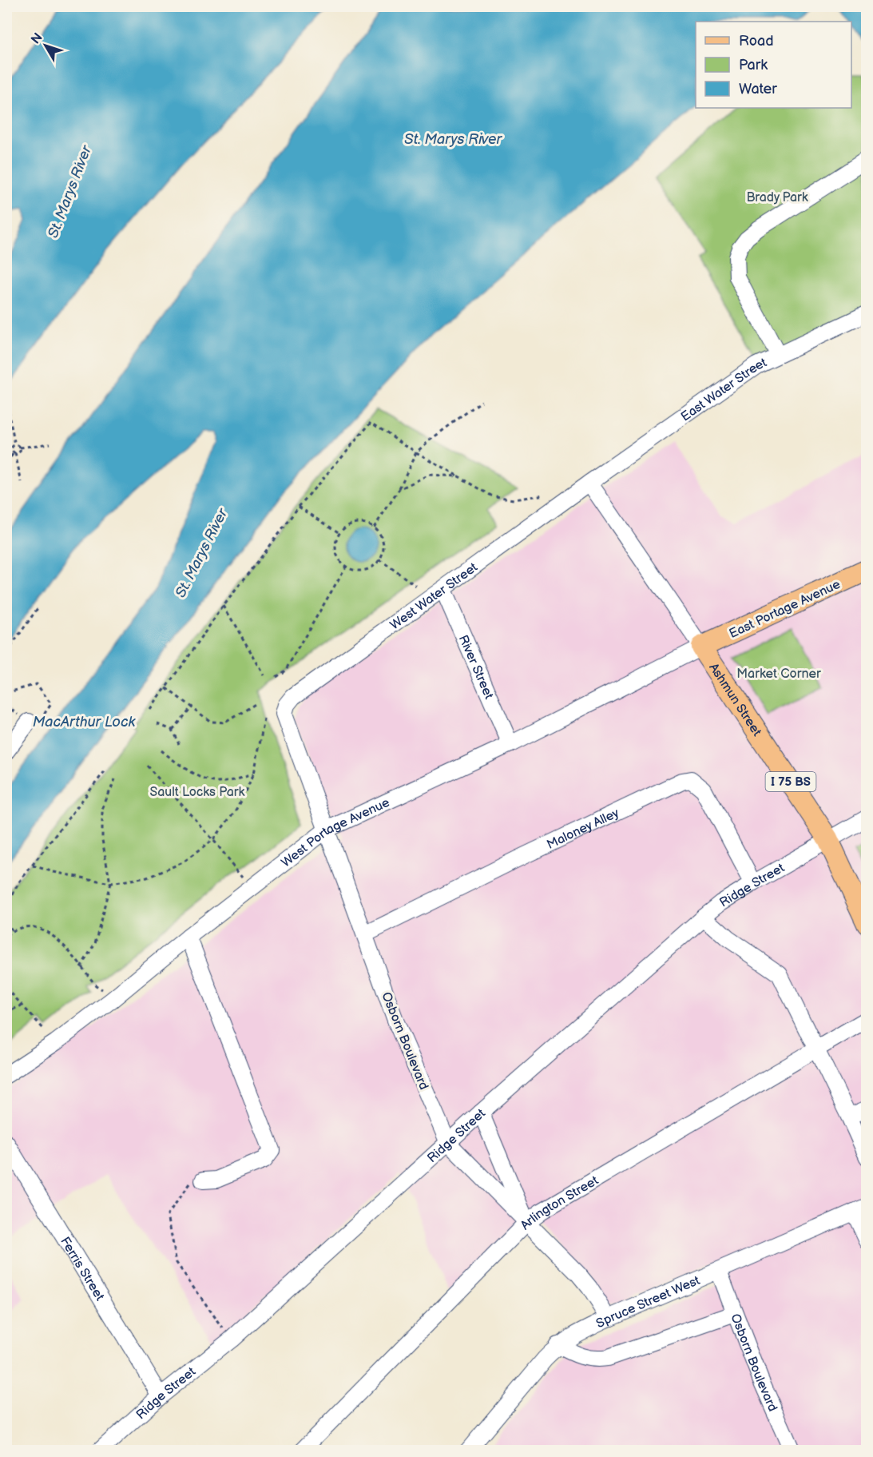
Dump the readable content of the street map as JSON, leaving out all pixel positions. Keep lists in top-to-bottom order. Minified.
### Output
{"streets":{"main road":["East Portage Avenue","Ashmun Street","I 75 BS"],"street":["East Water Street","West Water Street","River Street","Maloney Alley","West Portage Avenue","Ridge Street","Osborn Boulevard","Arlington Street","Ferris Street","Spruce Street West"]},"crossings":[["East Water Street","West Water Street"],["East Water Street","Ashmun Street"],["West Water Street","River Street"],["West Water Street","Ashmun Street"],["West Water Street","Osborn Boulevard"],["East Portage Avenue","Ashmun Street"],["East Portage Avenue","West Portage Avenue"],["River Street","West Portage Avenue"],["Ashmun Street","West Portage Avenue"],["Ashmun Street","Ridge Street"],["Maloney Alley","Ridge Street"],["Maloney Alley","Osborn Boulevard"],["West Portage Avenue","Osborn Boulevard"],["Ridge Street","Osborn Boulevard"],["Ridge Street","Ferris Street"],["Osborn Boulevard","Arlington Street"],["Osborn Boulevard","Spruce Street West"]],"water":["St. Marys River","MacArthur Lock"],"parks":["Brady Park","Market Corner","Sault Locks Park"],"legend":["Road","Park","Water"],"north":"top left"}
